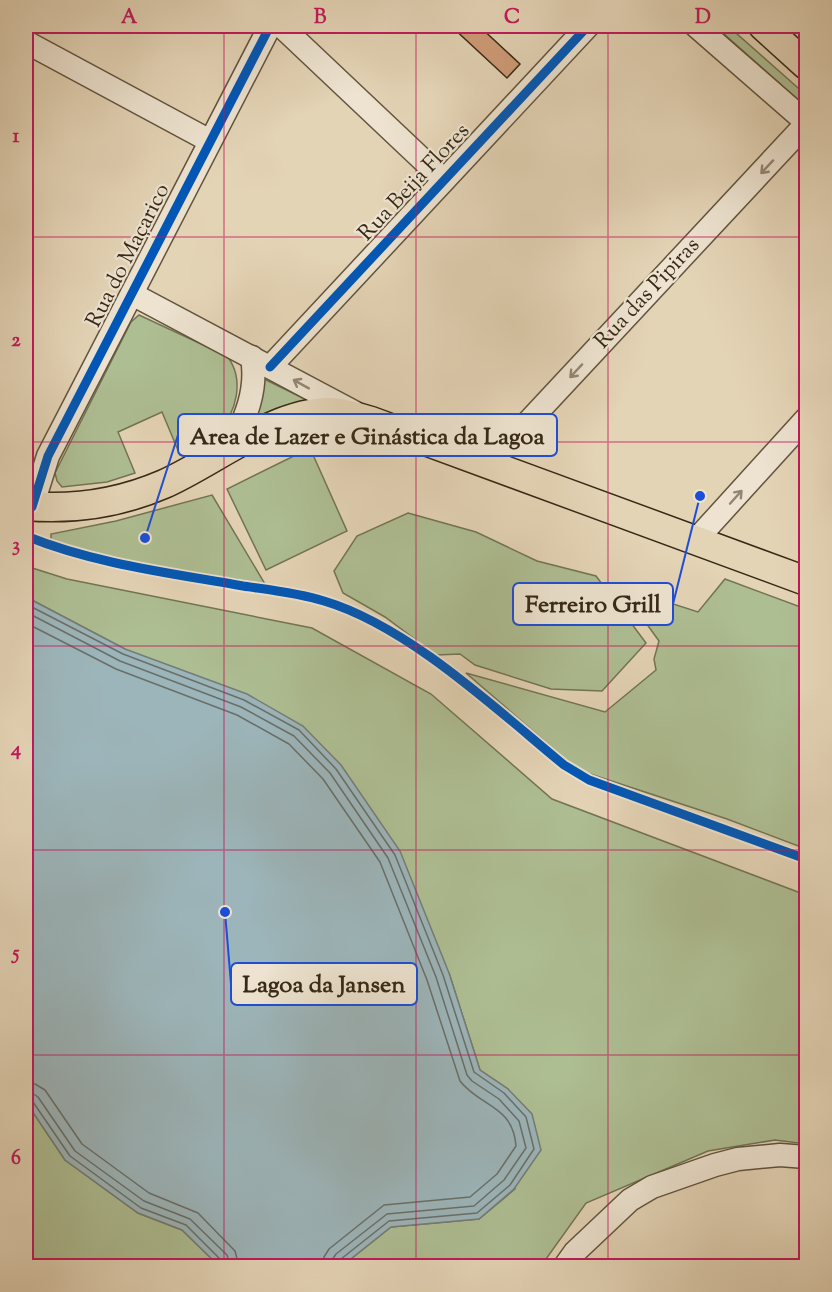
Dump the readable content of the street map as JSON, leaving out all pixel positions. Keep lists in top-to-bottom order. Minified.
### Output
{"streets":{"street":["Rua Beija Flores","Rua do Maçarico","Rua das Pipiras"]},"one_way":["Rua das Pipiras"],"places":["Ferreiro Grill","Area de Lazer e Ginástica da Lagoa","Lagoa da Jansen"],"grid":{"columns":["A","B","C","D"],"rows":["1","2","3","4","5","6"]}}
